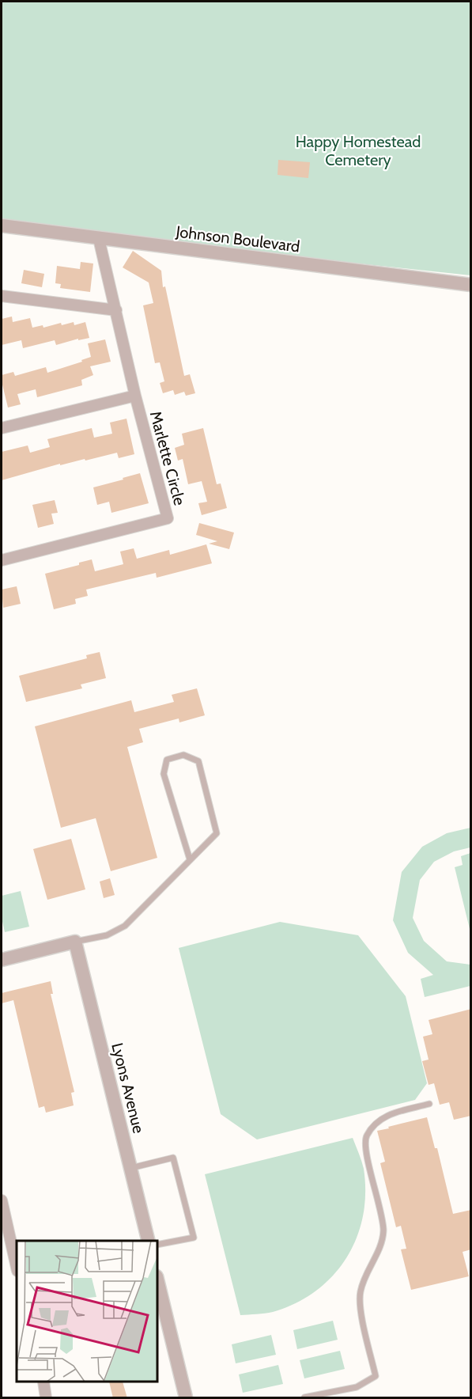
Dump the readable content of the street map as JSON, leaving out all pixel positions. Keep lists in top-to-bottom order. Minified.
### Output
{"streets":{"street":["Johnson Boulevard","Marlette Circle","Lyons Avenue"]},"crossings":[["Johnson Boulevard","Marlette Circle"]],"parks":["Happy Homestead Cemetery"]}
